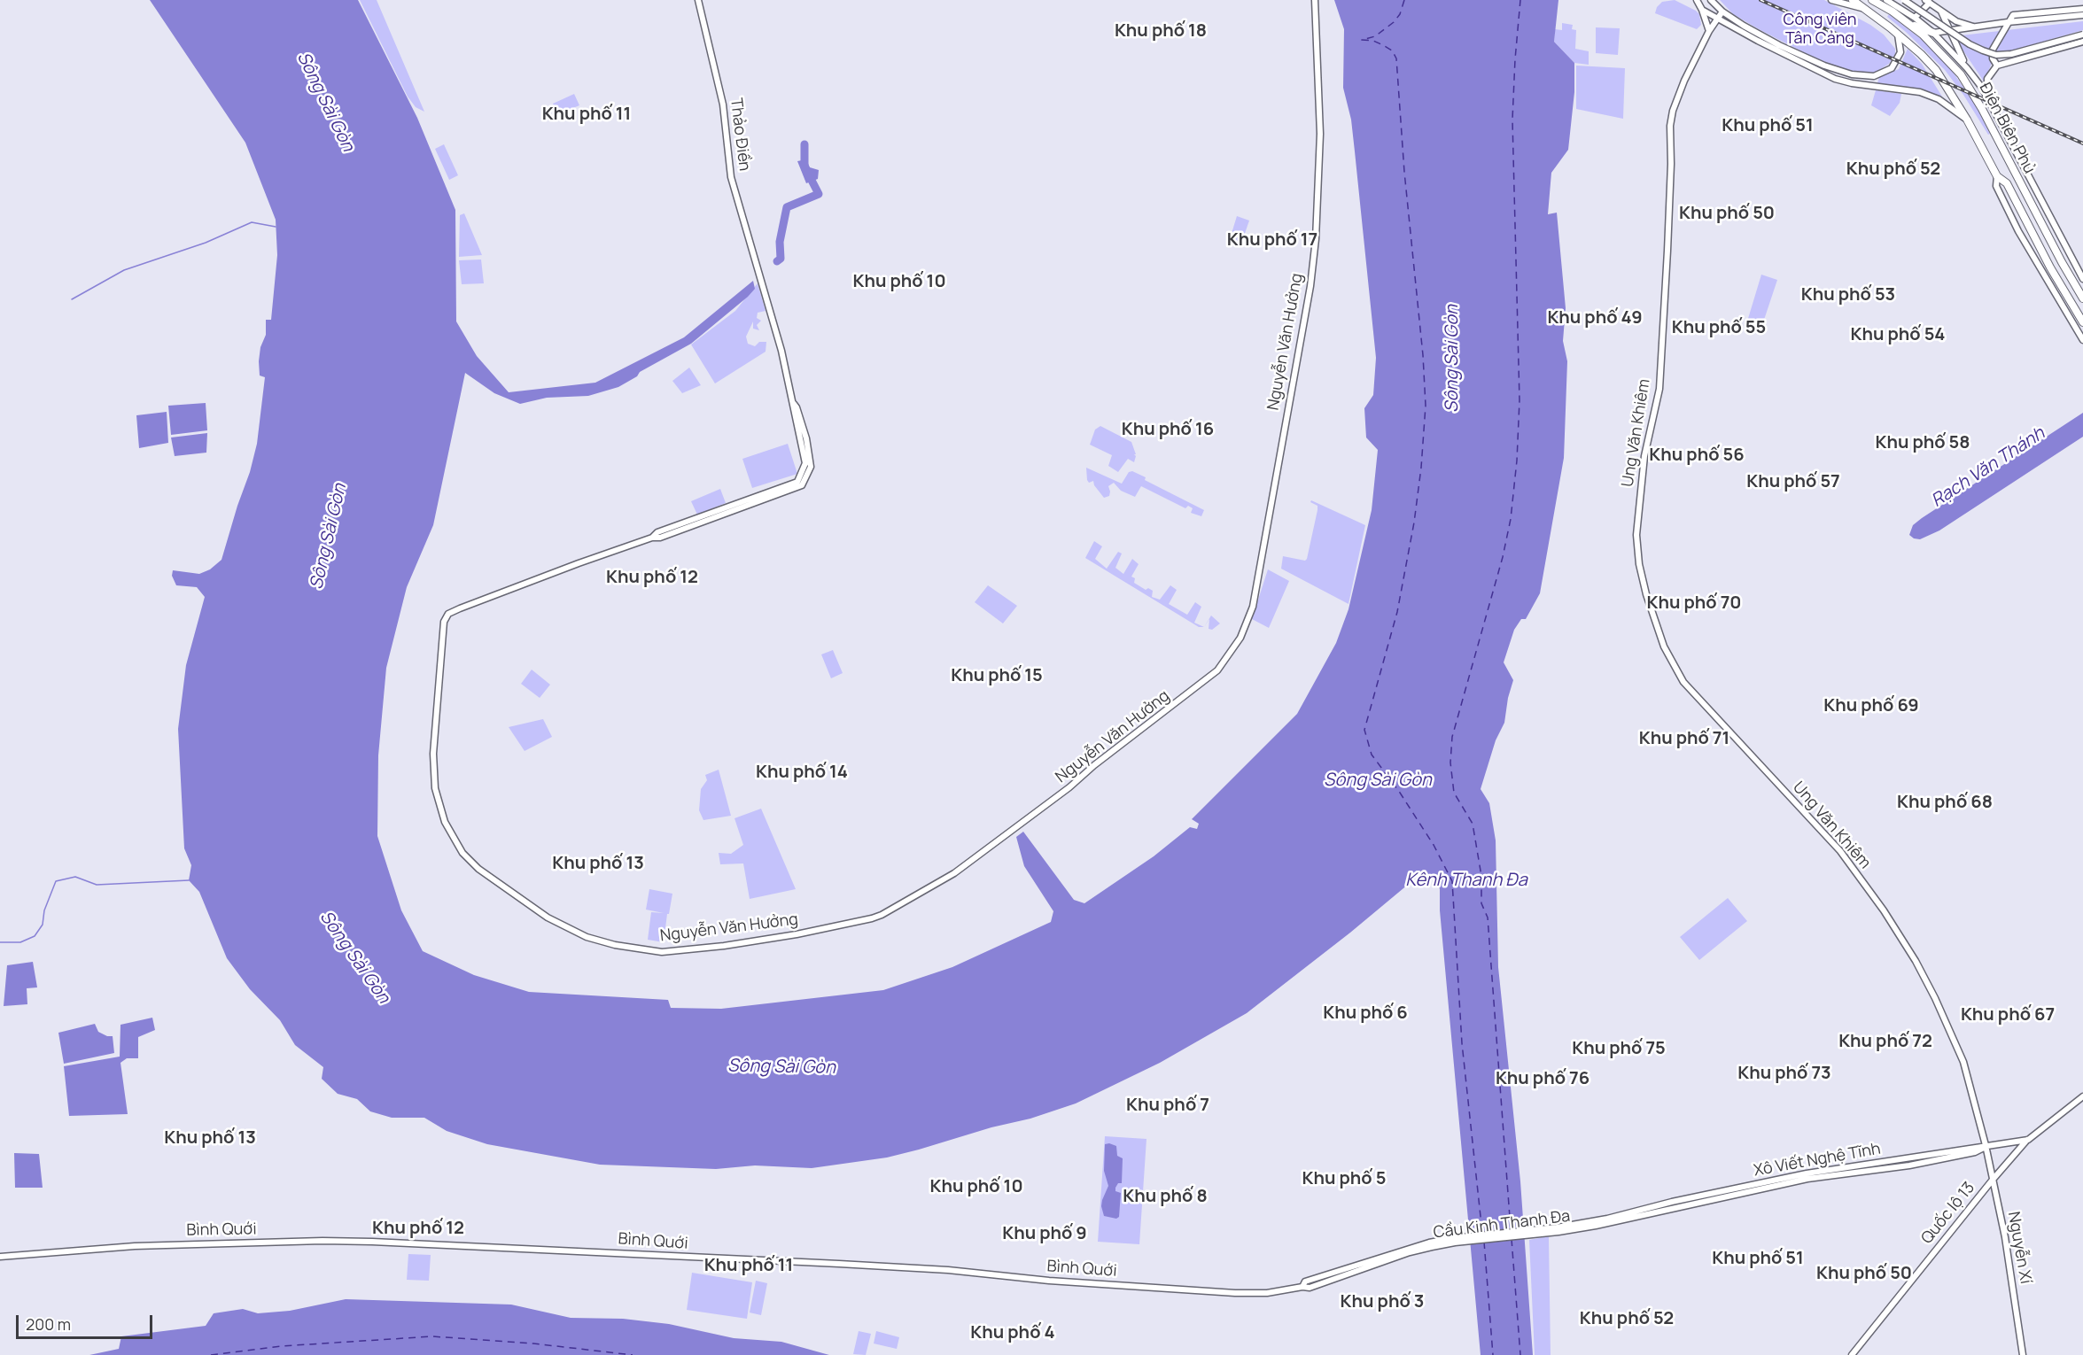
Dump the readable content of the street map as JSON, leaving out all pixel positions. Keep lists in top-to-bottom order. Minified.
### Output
{"streets":{"highway":["Điện Biên Phủ"],"main road":["Thảo Điền","Nguyễn Văn Hưởng","Ung Văn Khiêm","Xô Viết Nghệ Tĩnh","Quốc lộ 13","Cầu Kinh Thanh Đa","Bình Quới","Nguyễn Xí"]},"crossings":[["Điện Biên Phủ","Ung Văn Khiêm"],["Thảo Điền","Nguyễn Văn Hưởng"],["Ung Văn Khiêm","Xô Viết Nghệ Tĩnh"],["Ung Văn Khiêm","Nguyễn Xí"],["Xô Viết Nghệ Tĩnh","Quốc lộ 13"],["Xô Viết Nghệ Tĩnh","Cầu Kinh Thanh Đa"],["Xô Viết Nghệ Tĩnh","Nguyễn Xí"],["Quốc lộ 13","Nguyễn Xí"],["Cầu Kinh Thanh Đa","Bình Quới"]],"districts":["Khu phố 18","Khu phố 11","Khu phố 51","Khu phố 52","Khu phố 50","Khu phố 17","Khu phố 10","Khu phố 53","Khu phố 49","Khu phố 55","Khu phố 54","Khu phố 16","Khu phố 58","Khu phố 56","Khu phố 57","Khu phố 12","Khu phố 70","Khu phố 15","Khu phố 69","Khu phố 71","Khu phố 14","Khu phố 68","Khu phố 13","Khu phố 6","Khu phố 67","Khu phố 72","Khu phố 75","Khu phố 73","Khu phố 76","Khu phố 7","Khu phố 13","Khu phố 5","Khu phố 10","Khu phố 8","Khu phố 12","Khu phố 9","Khu phố 51","Khu phố 11","Khu phố 50","Khu phố 3","Khu phố 52","Khu phố 4"],"water":["Sông Sài Gòn","Rạch Văn Thánh","Kênh Thanh Đa"],"parks":["Công viên Tân Cảng"],"scale_bar":"200 m"}
